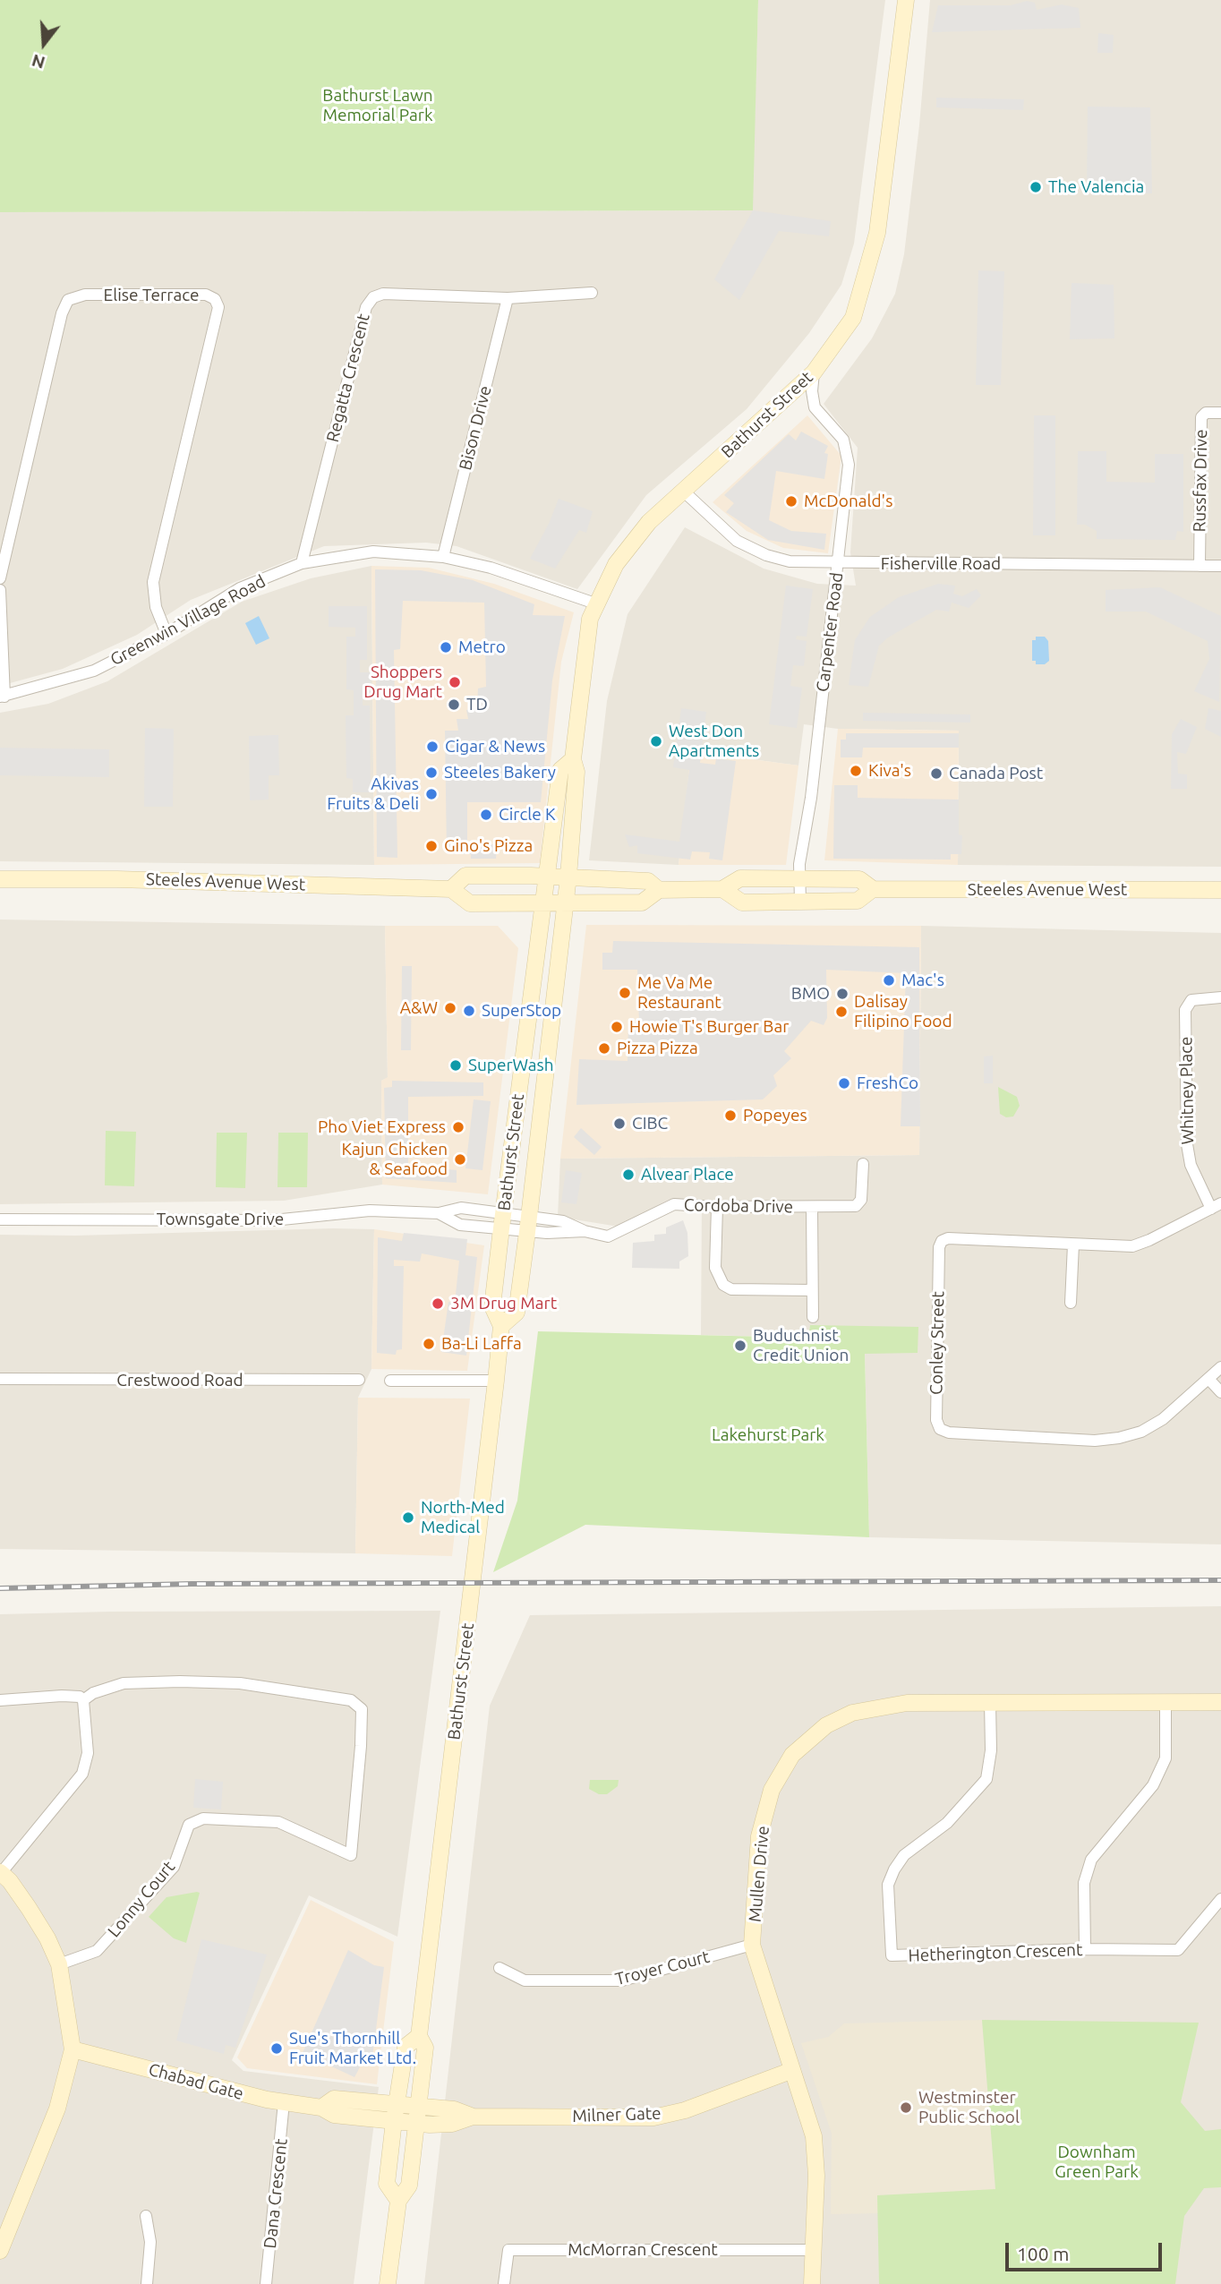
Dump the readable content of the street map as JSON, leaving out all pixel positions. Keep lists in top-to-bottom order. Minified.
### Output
{"streets":{"main road":["Bathurst Street","Steeles Avenue West","Mullen Drive","Chabad Gate","Milner Gate"],"street":["Elise Terrace","Regatta Crescent","Bison Drive","Russfax Drive","Fisherville Road","Greenwin Village Road","Carpenter Road","Whitney Place","Cordoba Drive","Townsgate Drive","Conley Street","Crestwood Road","Lonny Court","Hetherington Crescent","Troyer Court","Dana Crescent","McMorran Crescent"]},"crossings":[["Elise Terrace","Greenwin Village Road"],["Regatta Crescent","Bison Drive"],["Regatta Crescent","Greenwin Village Road"],["Bathurst Street","Fisherville Road"],["Bathurst Street","Greenwin Village Road"],["Bathurst Street","Carpenter Road"],["Bathurst Street","Steeles Avenue West"],["Bathurst Street","Cordoba Drive"],["Bathurst Street","Townsgate Drive"],["Bathurst Street","Chabad Gate"],["Bathurst Street","Milner Gate"],["Bison Drive","Greenwin Village Road"],["Russfax Drive","Fisherville Road"],["Fisherville Road","Carpenter Road"],["Carpenter Road","Steeles Avenue West"],["Whitney Place","Conley Street"],["Cordoba Drive","Townsgate Drive"],["Mullen Drive","Hetherington Crescent"],["Mullen Drive","Troyer Court"],["Mullen Drive","Milner Gate"],["Mullen Drive","McMorran Crescent"],["Chabad Gate","Milner Gate"],["Chabad Gate","Dana Crescent"]],"parks":["Bathurst Lawn Memorial Park","Lakehurst Park","Downham Green Park"],"places":["The Valencia","McDonald's","Metro","Shoppers Drug Mart","TD","West Don Apartments","Cigar & News","Kiva's","Steeles Bakery","Canada Post","Akivas Fruits & Deli","Circle K","Gino's Pizza","Mac's","Me Va Me Restaurant","BMO","A&W","SuperStop","Dalisay Filipino Food","Howie T's Burger Bar","Pizza Pizza","SuperWash","FreshCo","Popeyes","CIBC","Pho Viet Express","Kajun Chicken & Seafood","Alvear Place","3M Drug Mart","Ba-Li Laffa","Buduchnist Credit Union","North-Med Medical","Sue's Thornhill Fruit Market Ltd.","Westminster Public School"],"scale_bar":"100 m","north":"bottom"}
